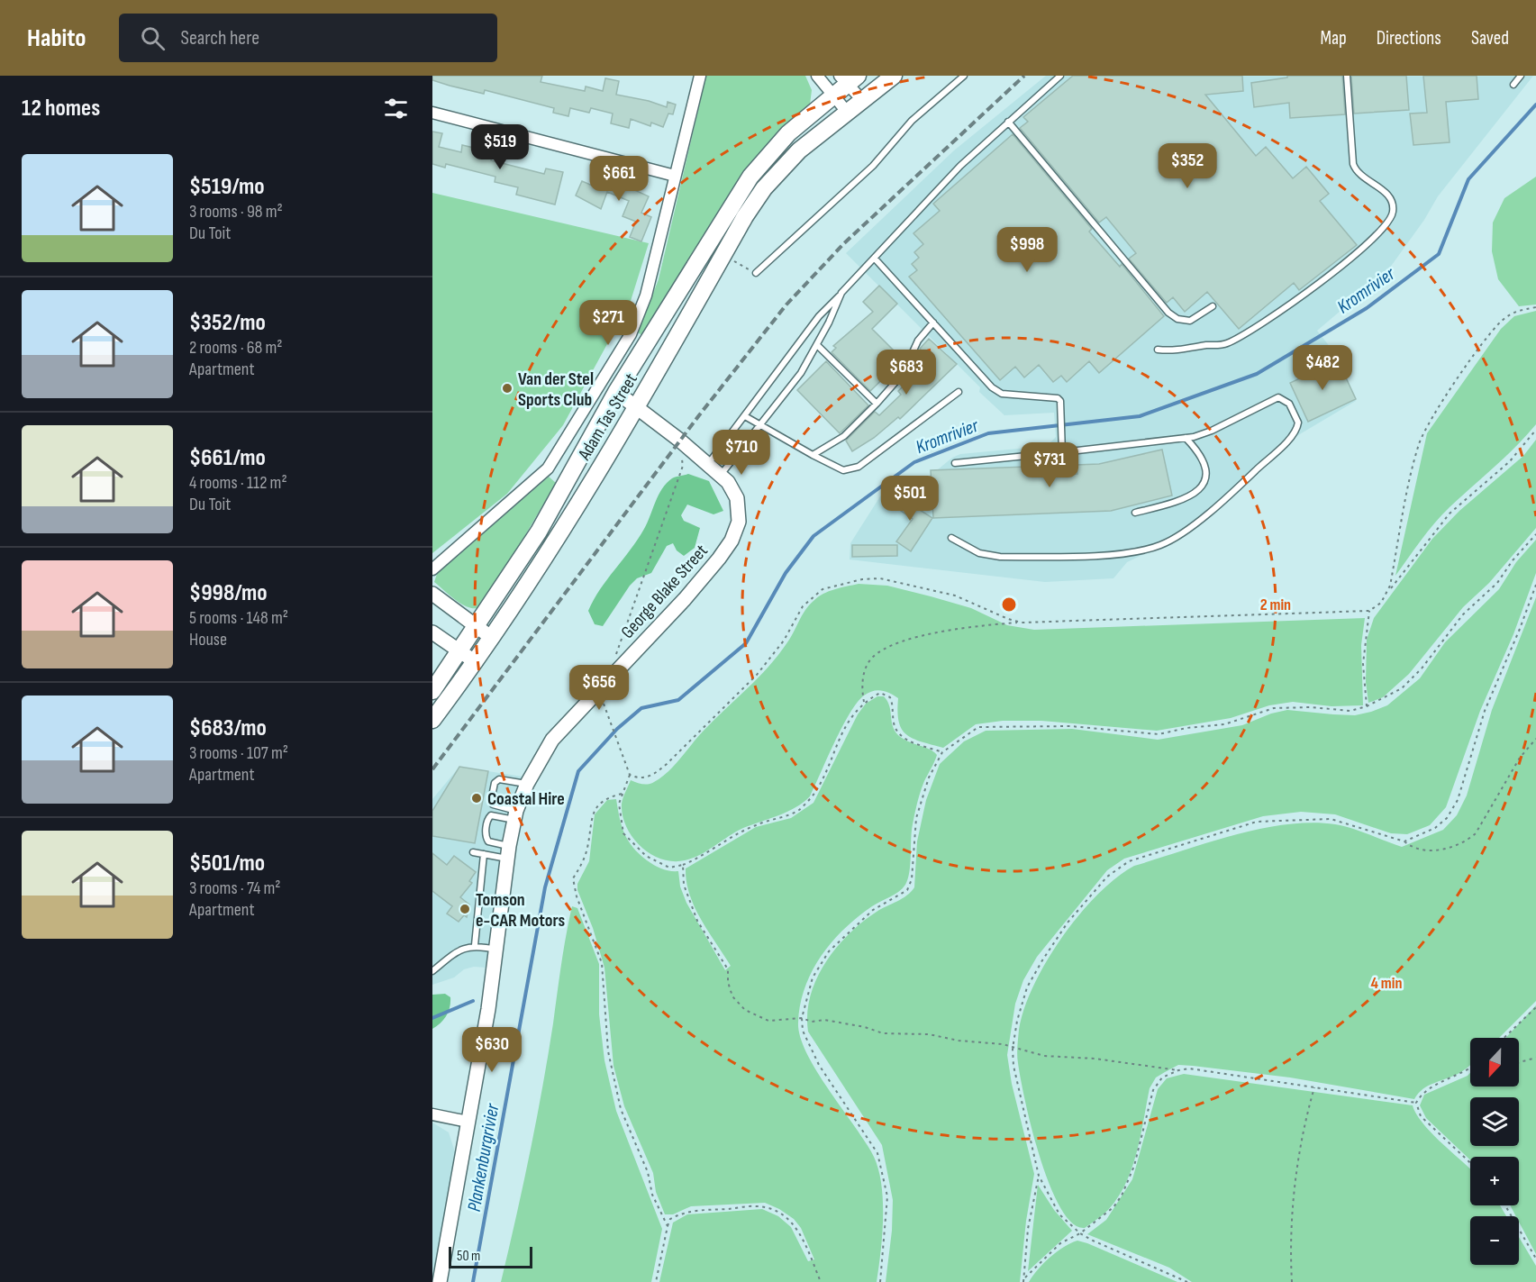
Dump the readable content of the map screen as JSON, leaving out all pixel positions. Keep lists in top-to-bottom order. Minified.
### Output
{"streets":{"main road":["Adam Tas Street"],"street":["George Blake Street"]},"crossings":[["Adam Tas Street","George Blake Street"]],"water":["Kromrivier","Plankenburgrivier"],"places":["Van der Stel Sports Club","Coastal Hire","Tomson e-CAR Motors"],"scale_bar":"50 m","north":"bottom","page":{"header":"Habito","search":"Search here","nav":["Map","Directions","Saved"],"heading":"12 homes","price":["$519","$352","$661","$998","$271","$482","$683","$710","$731","$501","$656","$630"],"list":[{"name":"$519/mo","note":"3 rooms · 98 m² · Du Toit"},{"name":"$352/mo","note":"2 rooms · 68 m² · Apartment"},{"name":"$661/mo","note":"4 rooms · 112 m² · Du Toit"},{"name":"$998/mo","note":"5 rooms · 148 m² · House"},{"name":"$683/mo","note":"3 rooms · 107 m² · Apartment"},{"name":"$501/mo","note":"3 rooms · 74 m² · Apartment"}],"map_buttons":["+","−"],"scale":"50 m"},"rings":["2 min","4 min"]}
